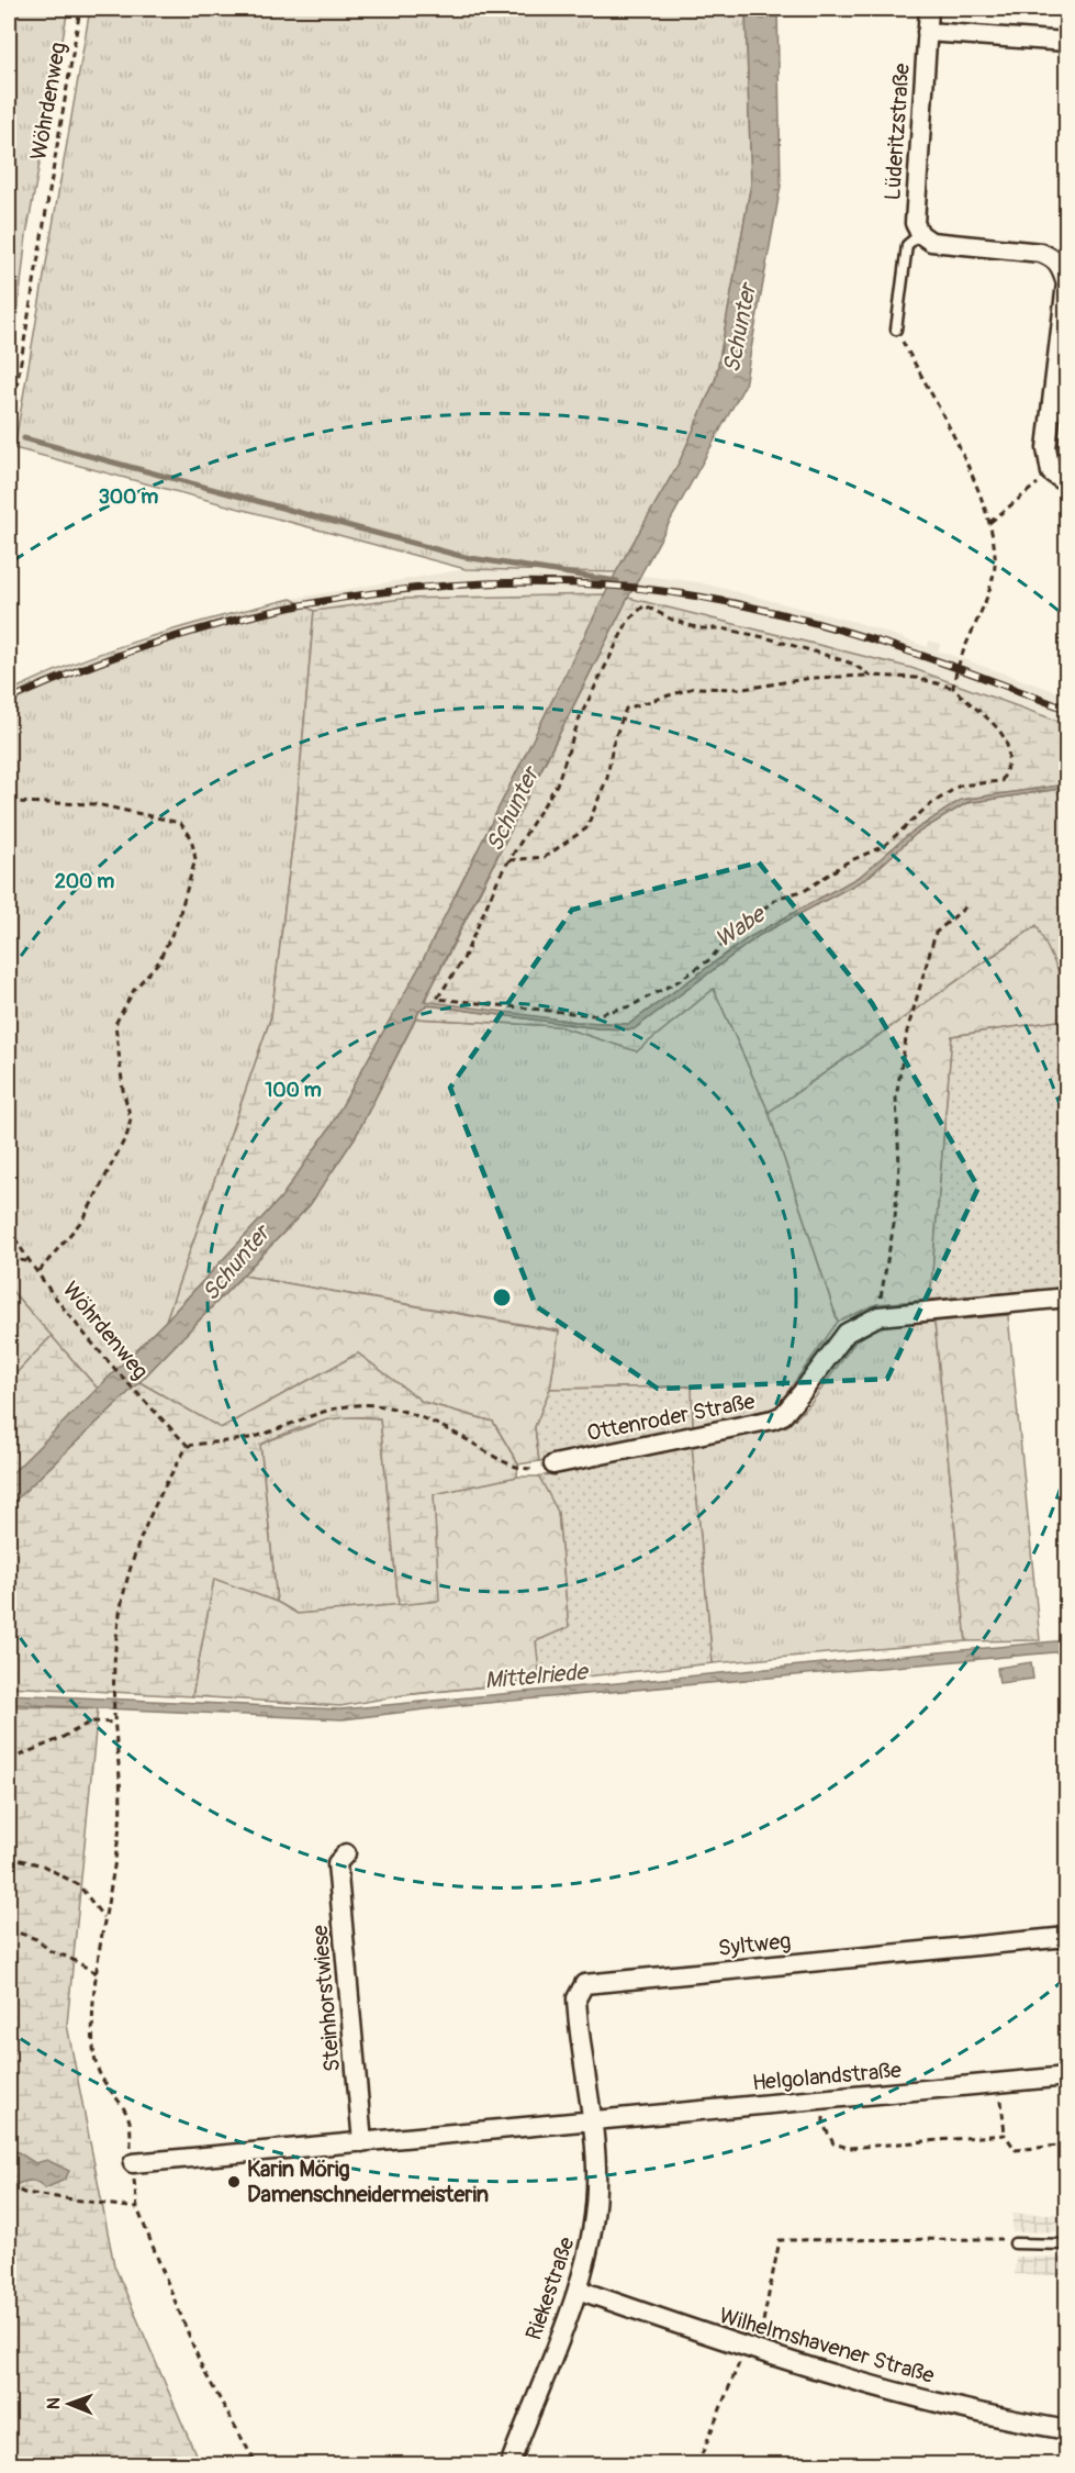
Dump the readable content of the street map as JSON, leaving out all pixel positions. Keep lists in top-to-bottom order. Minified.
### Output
{"streets":{"street":["Lüderitzstraße","Ottenroder Straße","Syltweg","Steinhorstwiese","Helgolandstraße","Riekestraße","Wilhelmshavener Straße"],"path":["Wöhrdenweg"]},"crossings":[["Syltweg","Helgolandstraße"],["Syltweg","Riekestraße"],["Helgolandstraße","Riekestraße"],["Riekestraße","Wilhelmshavener Straße"]],"water":["Schunter","Wabe","Mittelriede"],"places":["Karin Mörig Damenschneidermeisterin"],"north":"left","rings":["300 m","200 m","100 m"]}
